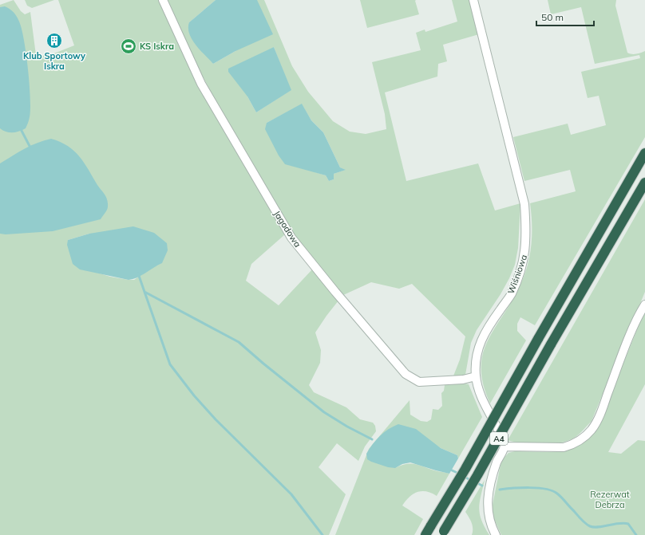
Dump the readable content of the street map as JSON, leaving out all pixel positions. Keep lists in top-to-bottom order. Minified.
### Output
{"streets":{"highway":["A4"],"street":["Jagodowa","Wiśniowa"]},"crossings":[["Jagodowa","Wiśniowa"]],"parks":["Rezerwat Debrza"],"places":{"building":["Klub Sportowy Iskra"],"sports":["KS Iskra"]},"scale_bar":"50 m"}
